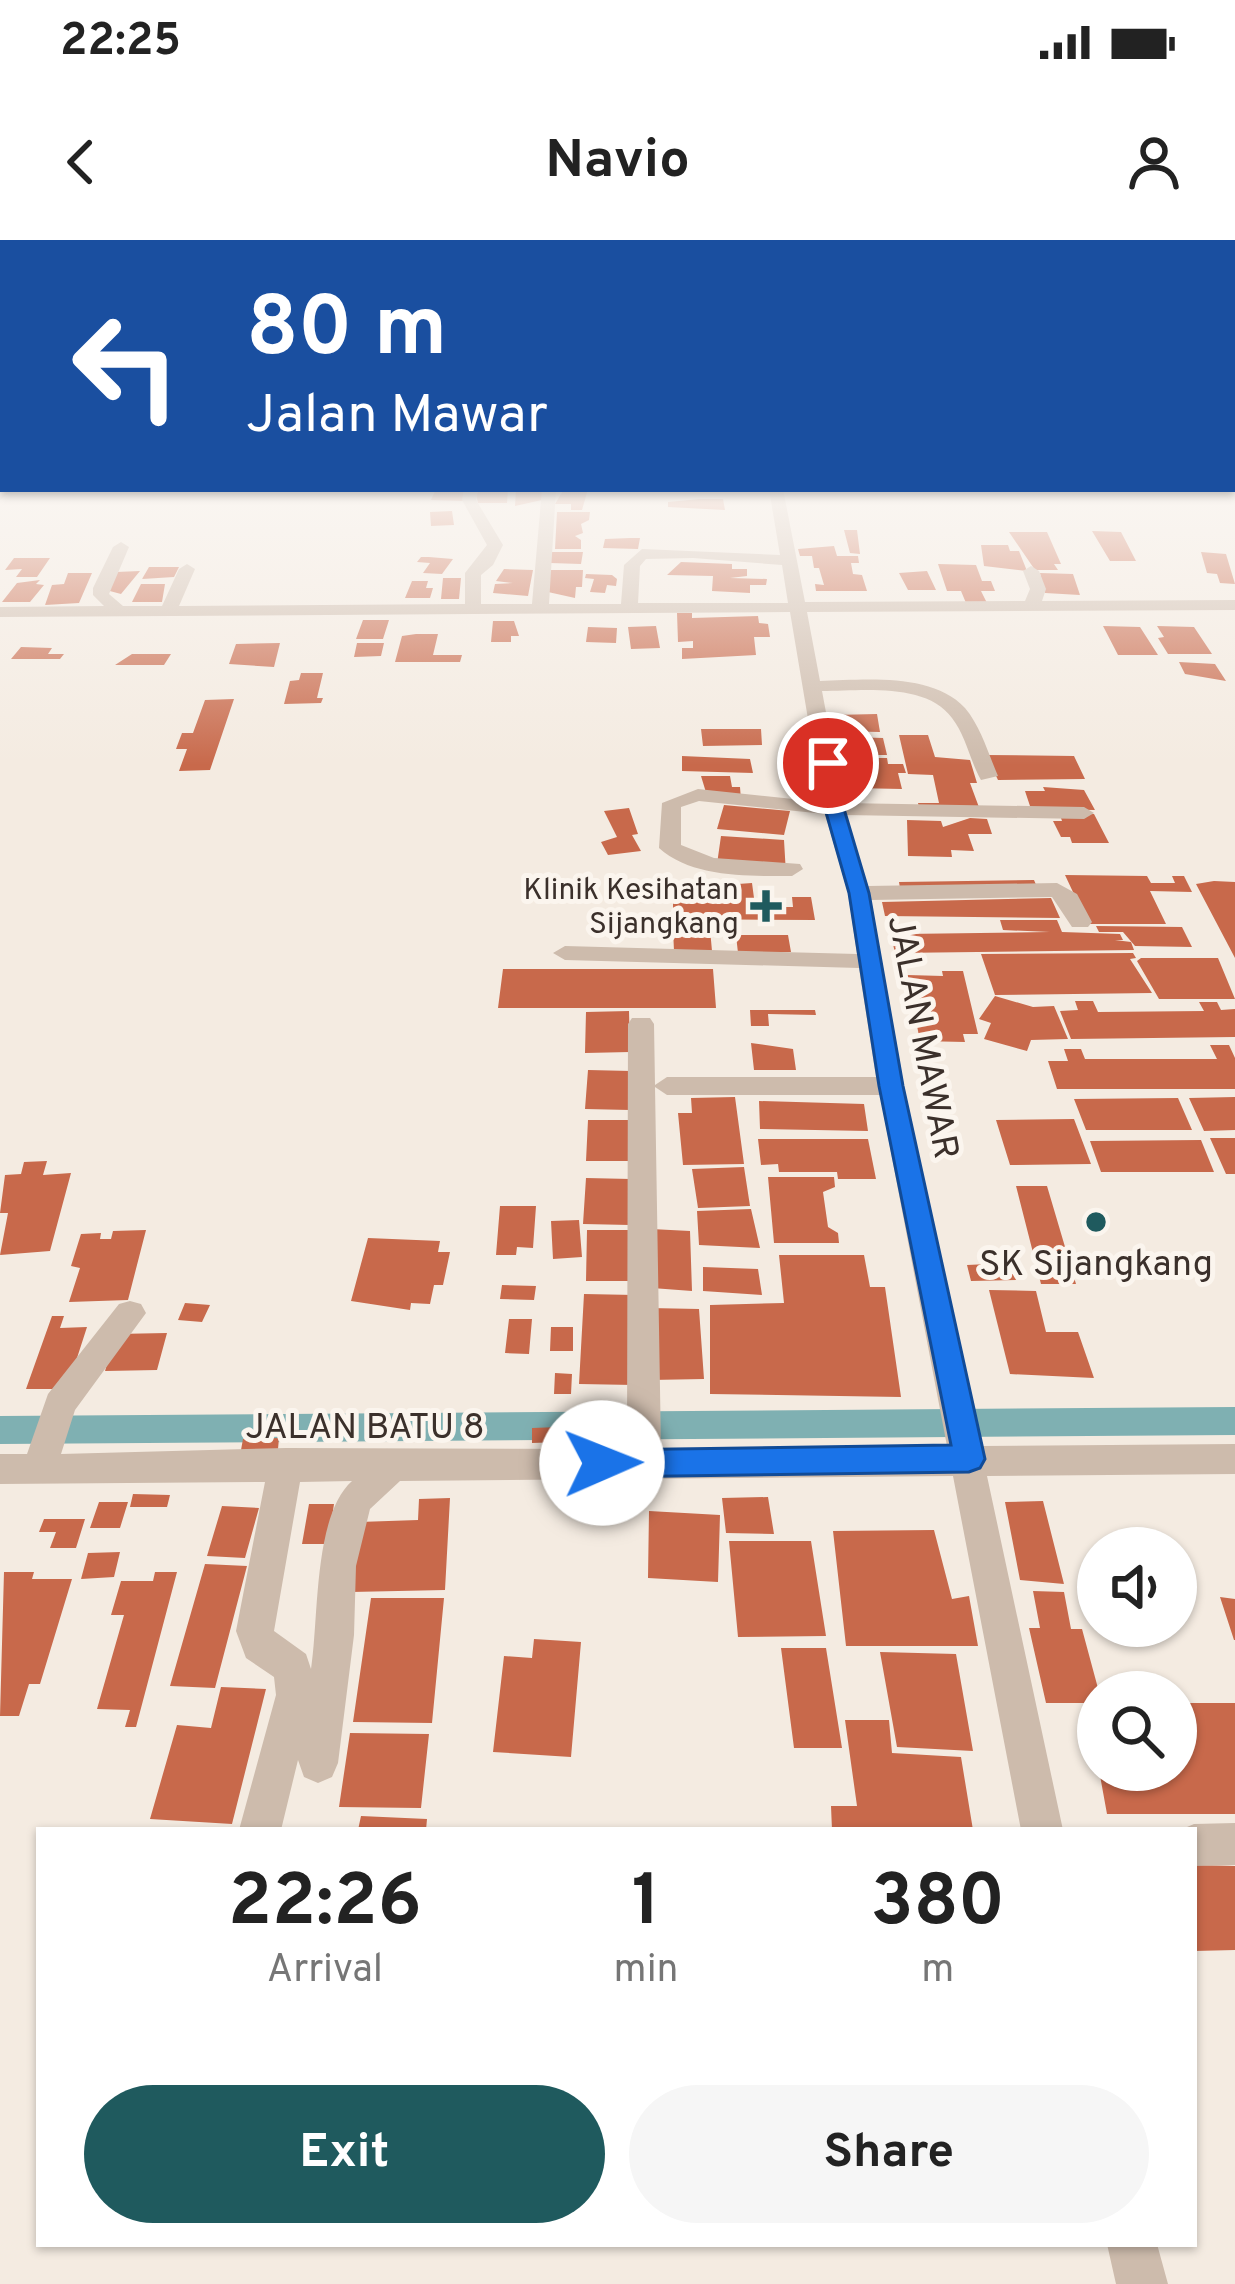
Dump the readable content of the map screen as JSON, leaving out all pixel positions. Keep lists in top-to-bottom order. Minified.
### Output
{"streets":{"street":["JALAN MAWAR","JALAN BATU 8"]},"crossings":[["JALAN MAWAR","JALAN BATU 8"]],"places":{"health":["Klinik Kesihatan Sijangkang"],"other":["SK Sijangkang"]},"page":{"status":"22:25","header":"Navio","turn":["80 m","Jalan Mawar"],"eta":["22:26","Arrival","1","min","380","m"],"buttons":["Exit","Share"]}}
